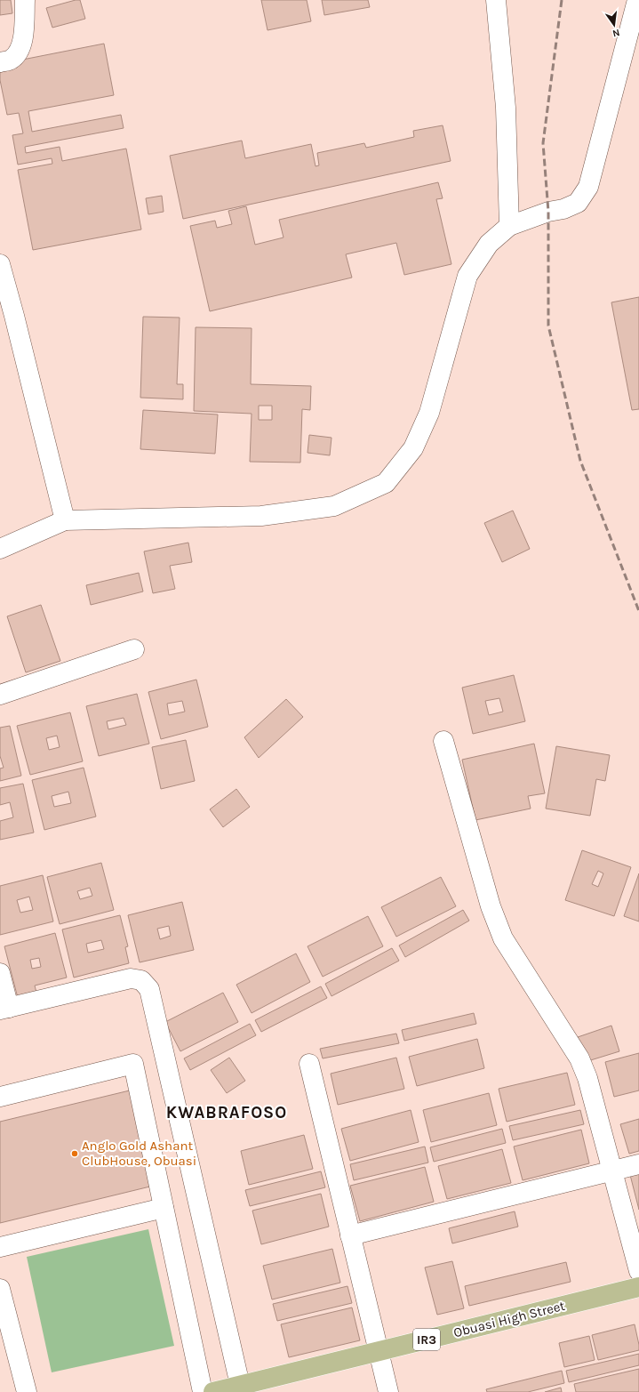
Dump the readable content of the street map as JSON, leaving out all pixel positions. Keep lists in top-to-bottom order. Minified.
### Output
{"streets":{"main road":["Obuasi High Street","IR3"]},"districts":["KWABRAFOSO"],"places":["Anglo Gold Ashant ClubHouse, Obuasi"],"north":"bottom"}
